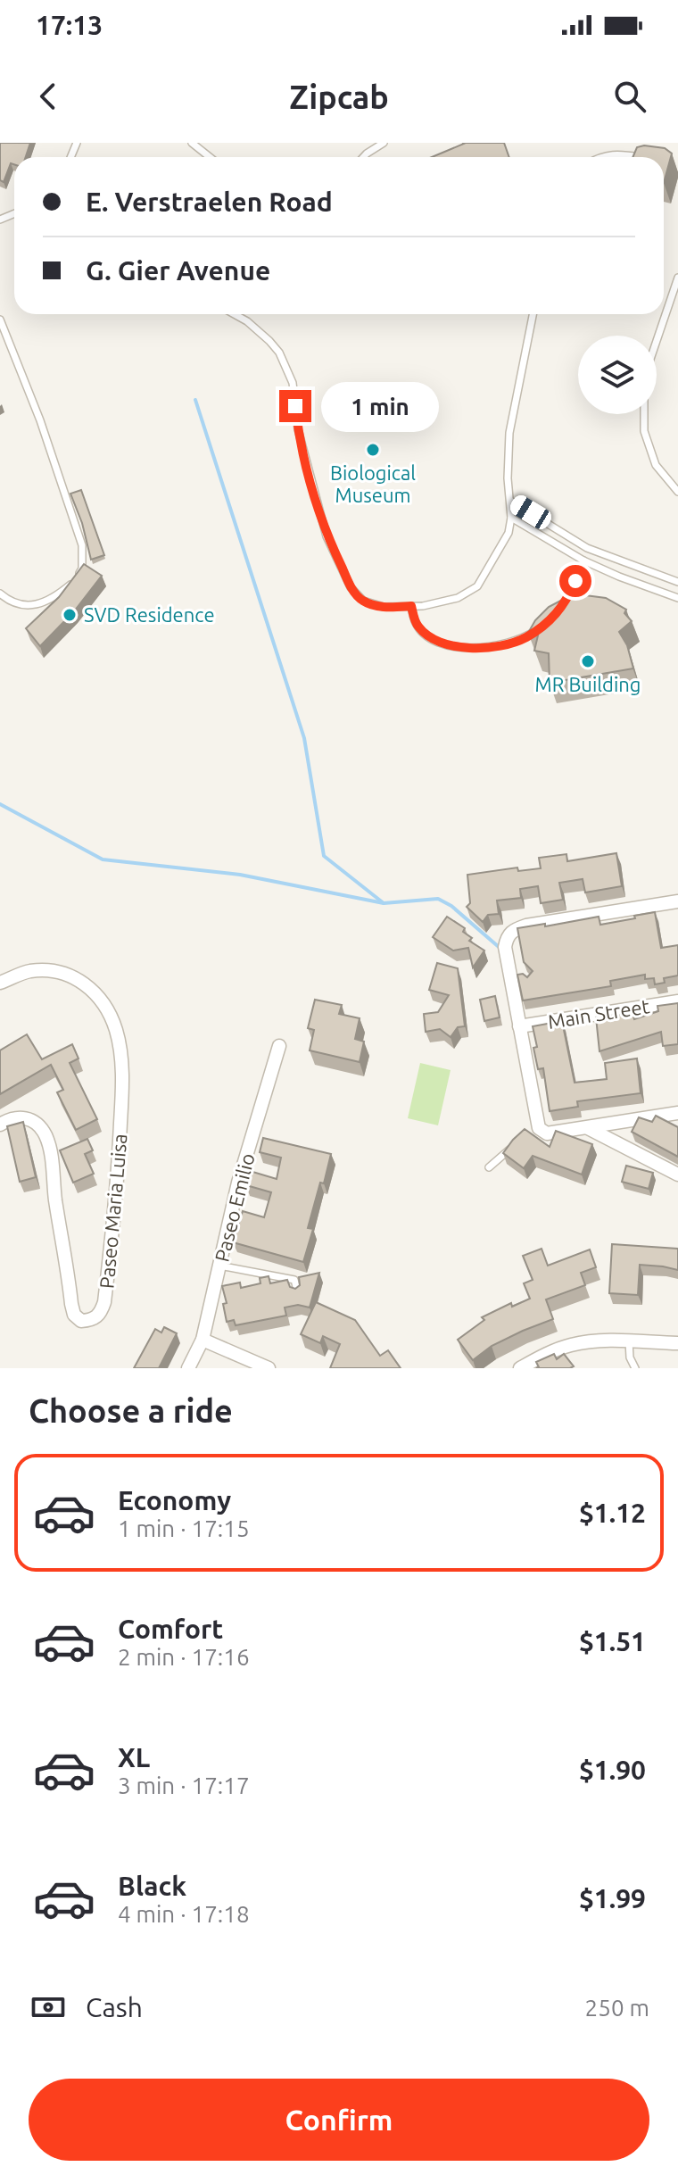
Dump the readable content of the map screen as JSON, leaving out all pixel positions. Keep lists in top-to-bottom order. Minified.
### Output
{"streets":{"street":["Main Street","Paseo Emilio","Paseo Maria Luisa"]},"places":["Biological Museum","SVD Residence","MR Building"],"page":{"status":"17:13","header":"Zipcab","banner":["E. Verstraelen Road","G. Gier Avenue"],"bubble":"1 min","heading":"Choose a ride","list":[{"name":"Economy","note":"1 min · 17:15","value":"$1.12"},{"name":"Comfort","note":"2 min · 17:16","value":"$1.51"},{"name":"XL","note":"3 min · 17:17","value":"$1.90"},{"name":"Black","note":"4 min · 17:18","value":"$1.99"}],"pay":["Cash","250 m"],"buttons":"Confirm"}}
